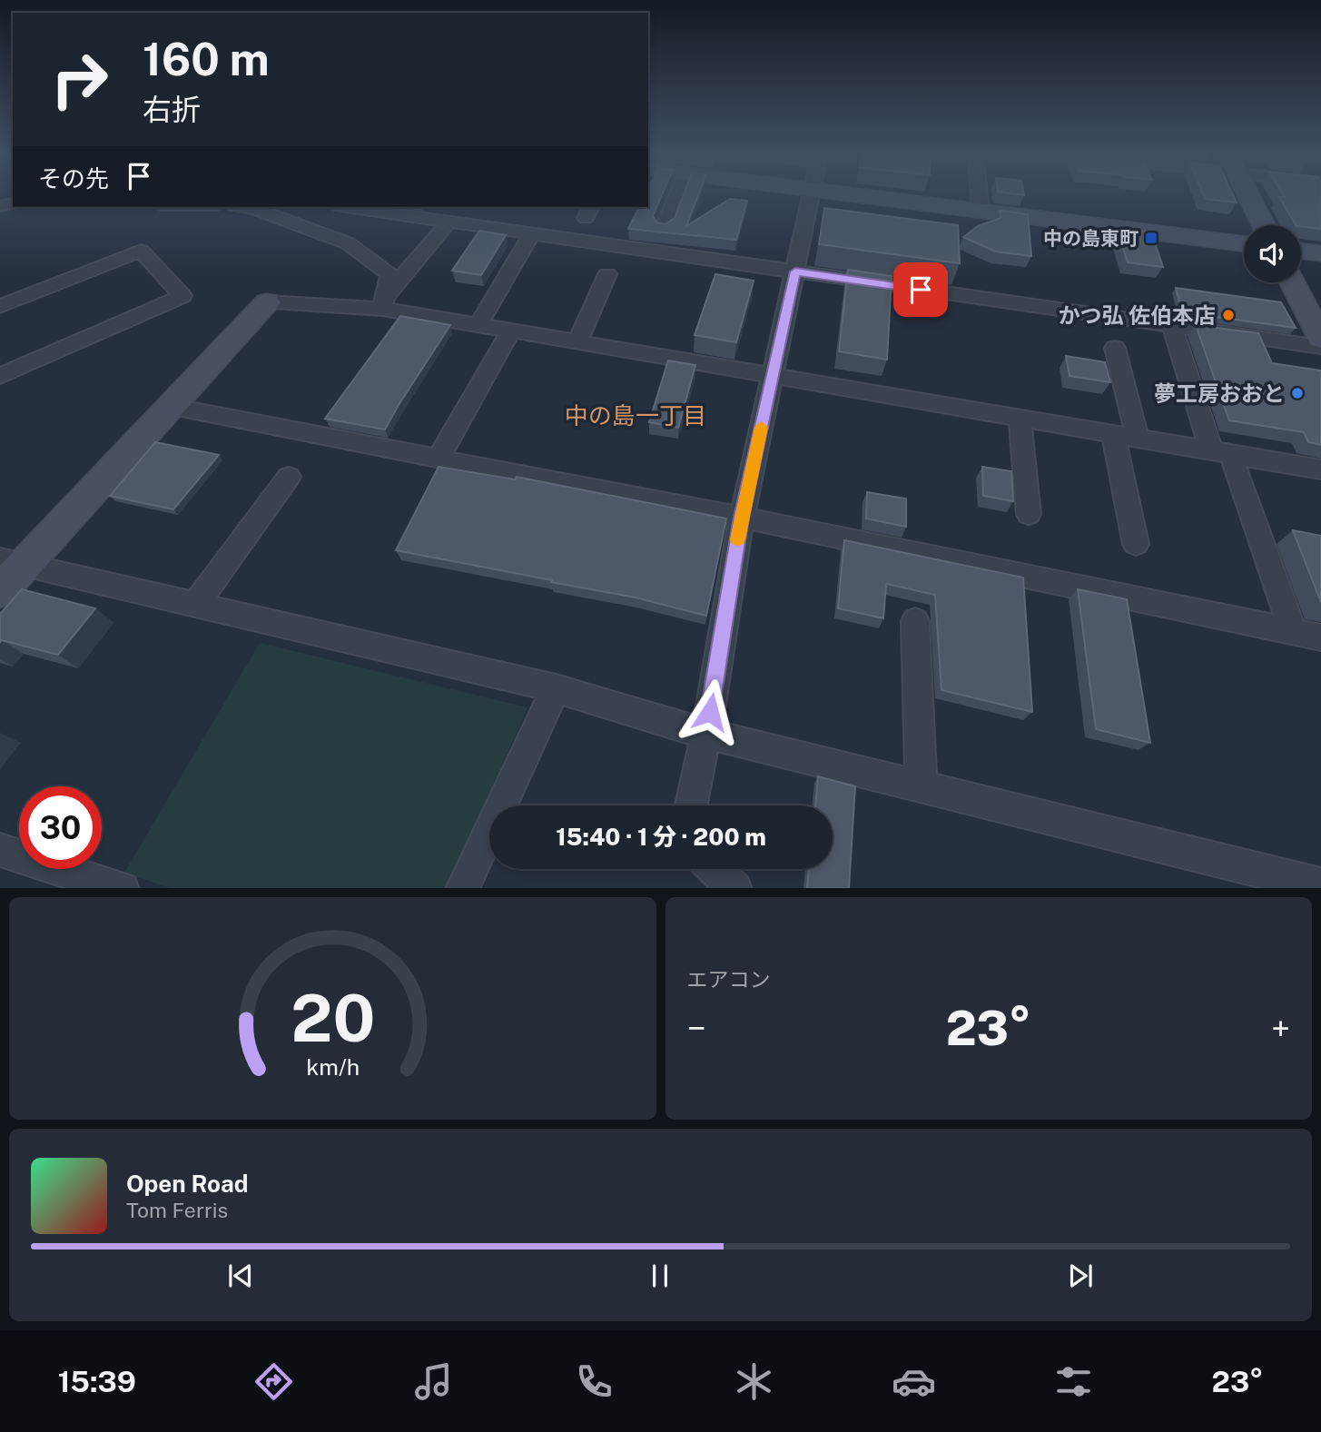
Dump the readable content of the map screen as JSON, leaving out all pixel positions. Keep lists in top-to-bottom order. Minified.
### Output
{"districts":["中の島一丁目"],"places":{"transit":["中の島東町"],"other":["かつ弘 佐伯本店","夢工房おおと"]},"page":{"turn":["160 m","右折"],"then":"その先","limit":"30","trip":"15:40 · 1 分 · 200 m","tile":"エアコン","heat":["−","23°","+"],"song":["Open Road","Tom Ferris"],"tabs":["15:39","23°"],"gauge":["20","km/h"]}}
